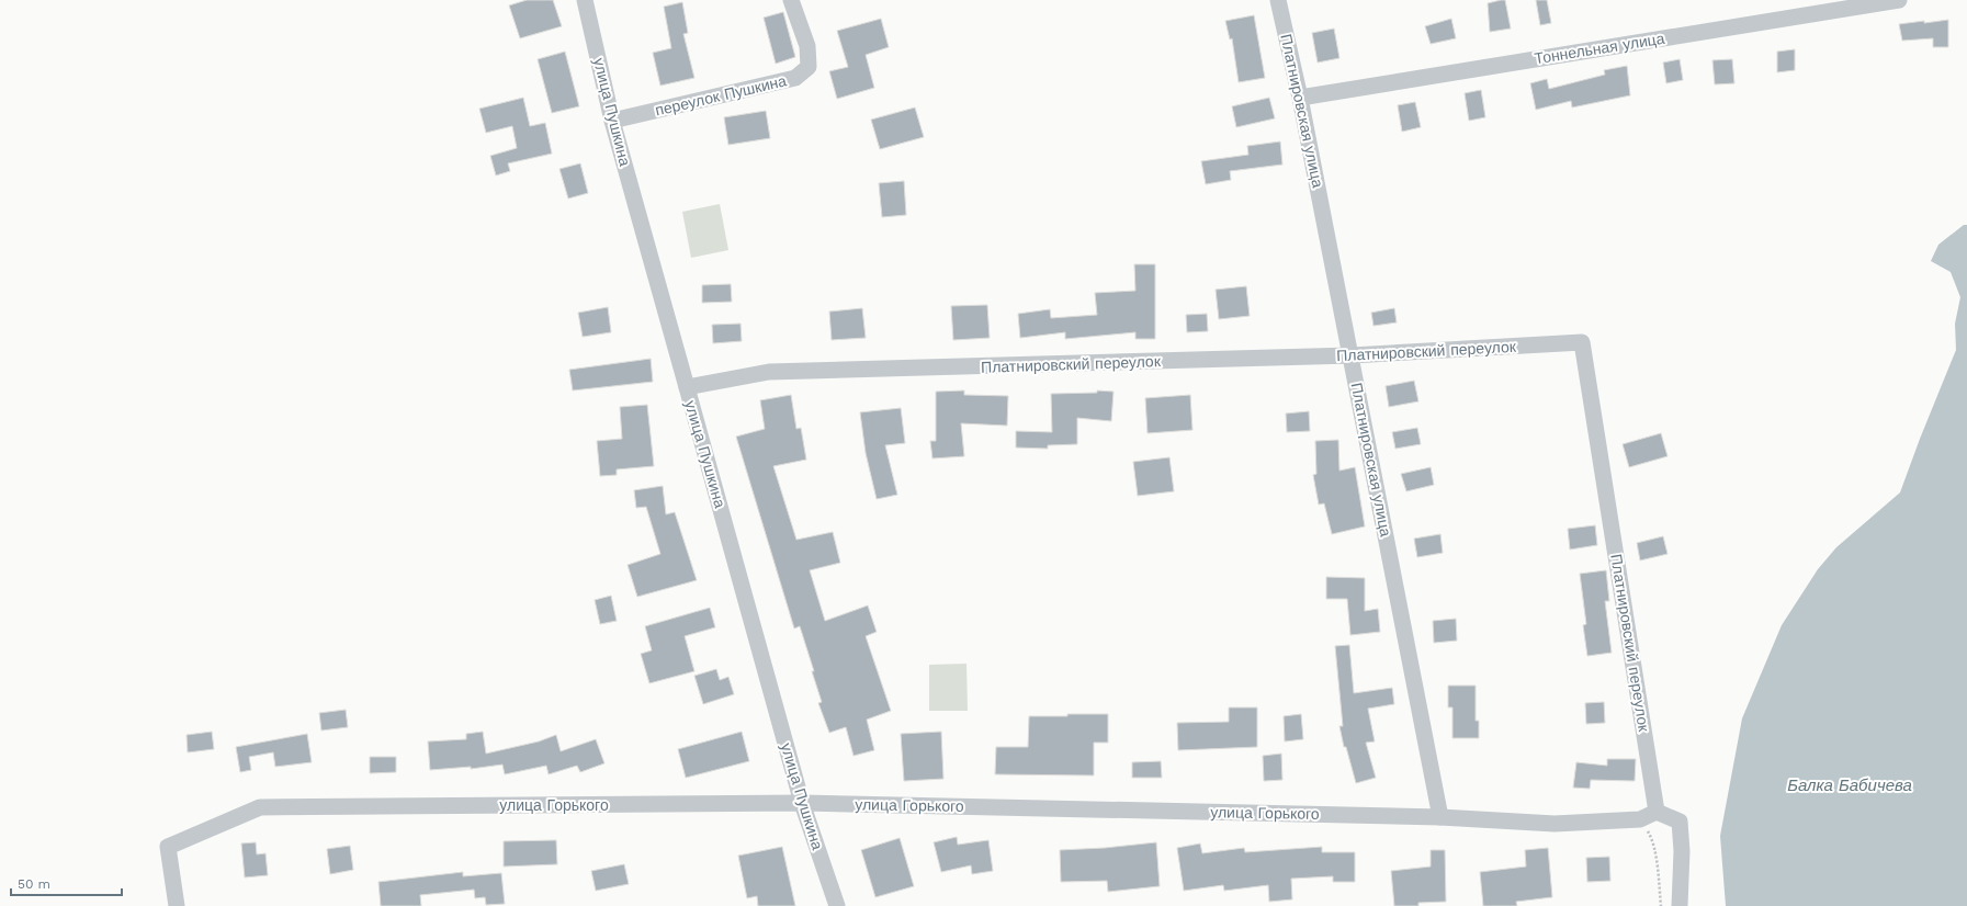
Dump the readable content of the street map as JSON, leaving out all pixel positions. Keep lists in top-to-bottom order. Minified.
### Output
{"streets":{"street":["Тоннельная улица","переулок Пушкина","Платнировская улица","улица Пушкина","Платнировский переулок","улица Горького"]},"crossings":[["Тоннельная улица","Платнировская улица"],["переулок Пушкина","улица Пушкина"],["Платнировская улица","Платнировский переулок"],["Платнировская улица","улица Горького"],["улица Пушкина","Платнировский переулок"],["улица Пушкина","улица Горького"],["Платнировский переулок","улица Горького"]],"water":["Балка Бабичева"],"scale_bar":"50 m"}
